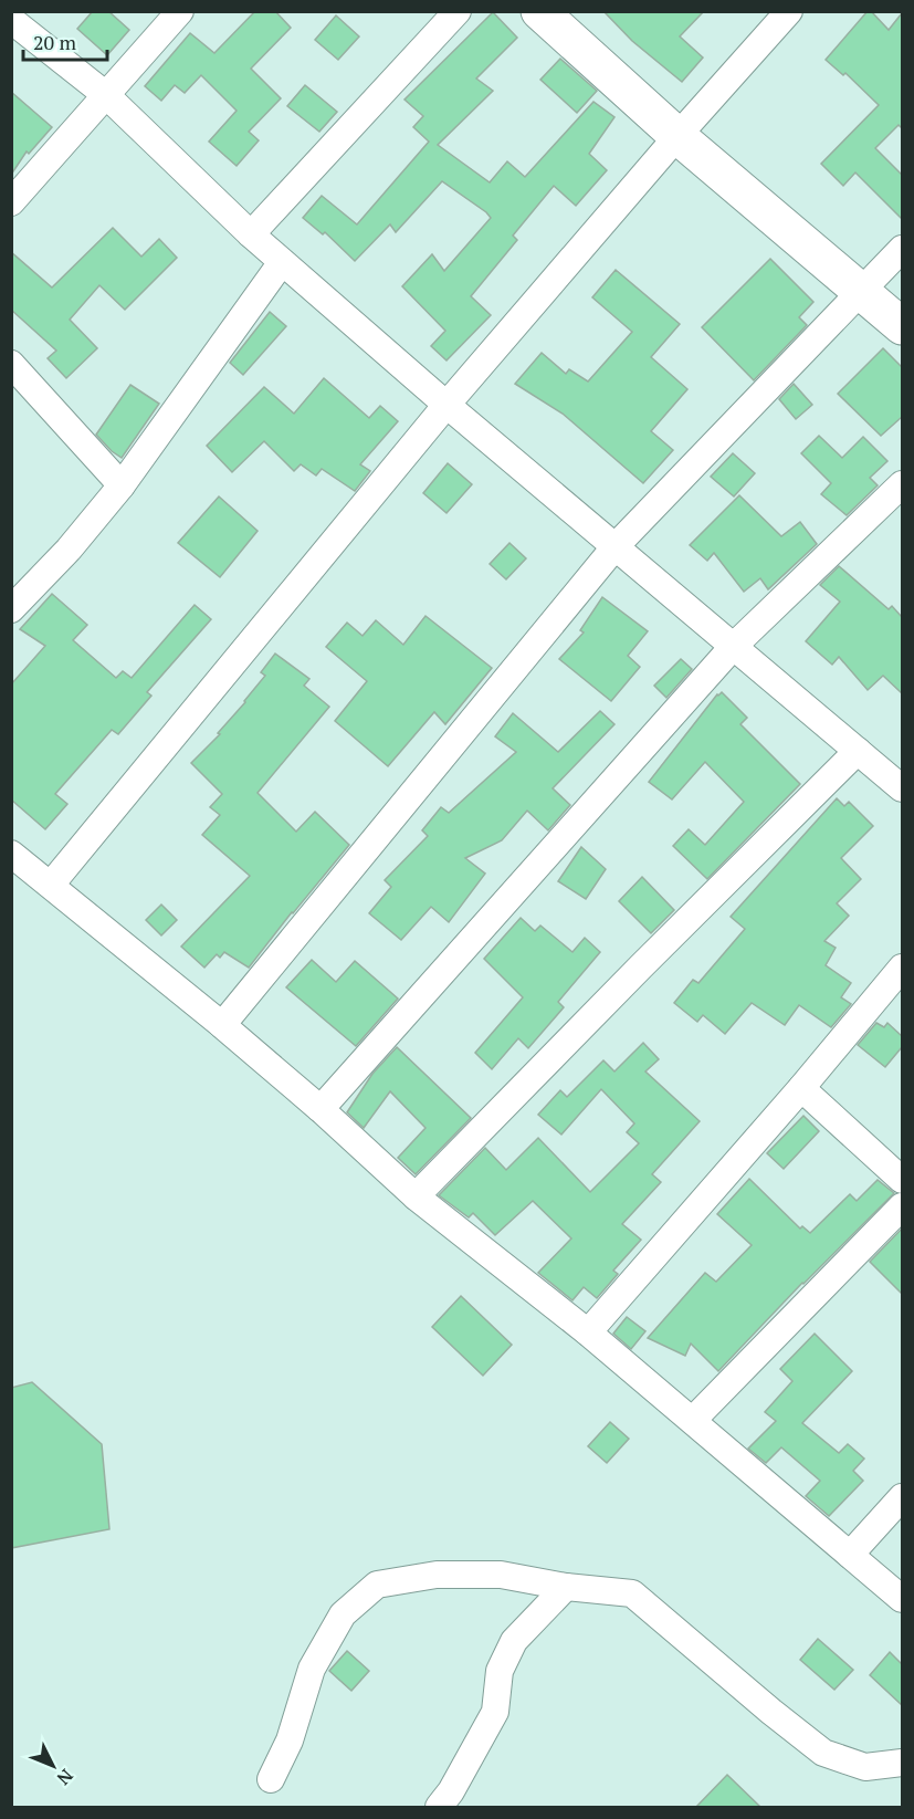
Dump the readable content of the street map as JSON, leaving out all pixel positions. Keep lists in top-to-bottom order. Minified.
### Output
{"scale_bar":"20 m","north":"bottom right"}
